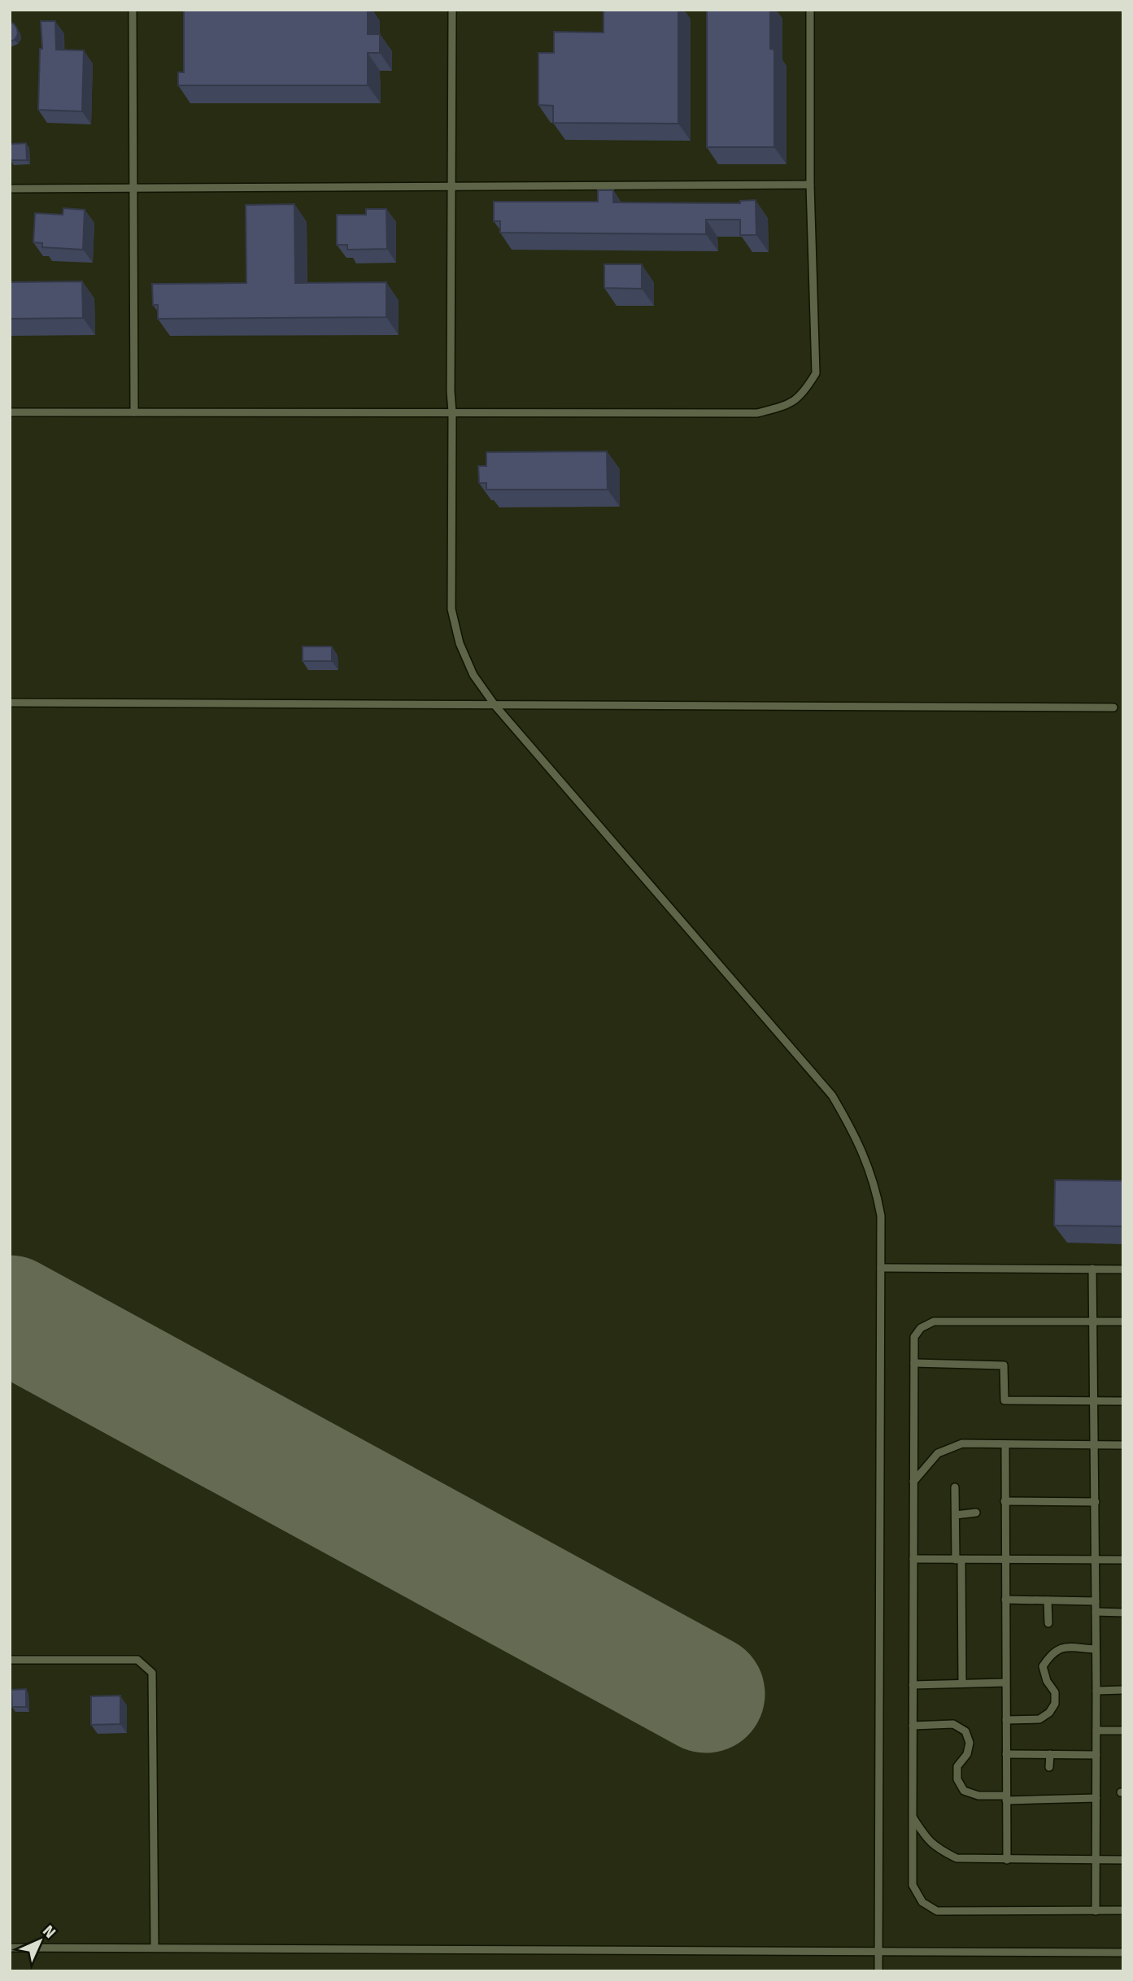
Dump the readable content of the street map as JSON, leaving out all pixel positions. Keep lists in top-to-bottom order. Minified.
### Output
{"north":"top right"}
